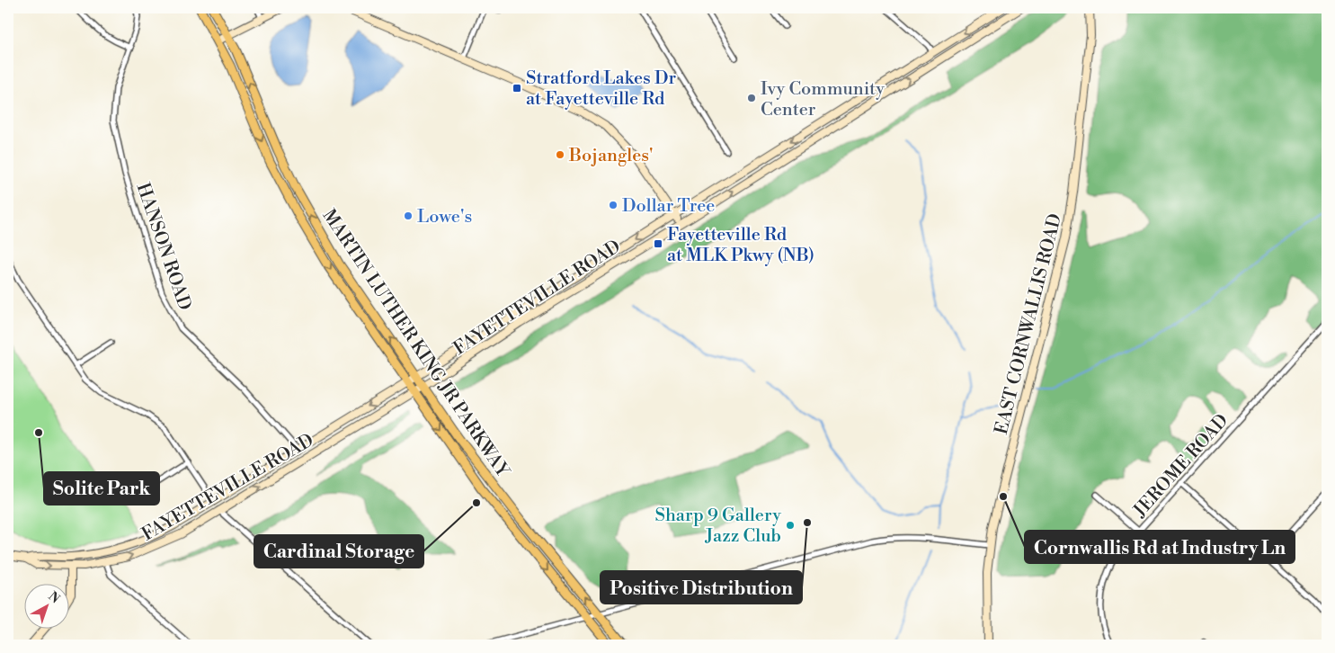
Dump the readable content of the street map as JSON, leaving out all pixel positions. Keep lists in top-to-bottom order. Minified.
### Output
{"streets":{"main road":["FAYETTEVILLE ROAD","EAST CORNWALLIS ROAD","MARTIN LUTHER KING JR PARKWAY"],"street":["HANSON ROAD","JEROME ROAD"]},"crossings":[["HANSON ROAD","FAYETTEVILLE ROAD"],["FAYETTEVILLE ROAD","MARTIN LUTHER KING JR PARKWAY"]],"places":{"transit":["Stratford Lakes Dr at Fayetteville Rd","Fayetteville Rd at MLK Pkwy (NB)"],"other":["Ivy Community Center","Bojangles'","Dollar Tree","Lowe's","Solite Park","Cornwallis Rd at Industry Ln","Cardinal Storage","Positive Distribution","Sharp 9 Gallery Jazz Club"]},"north":"top right"}
